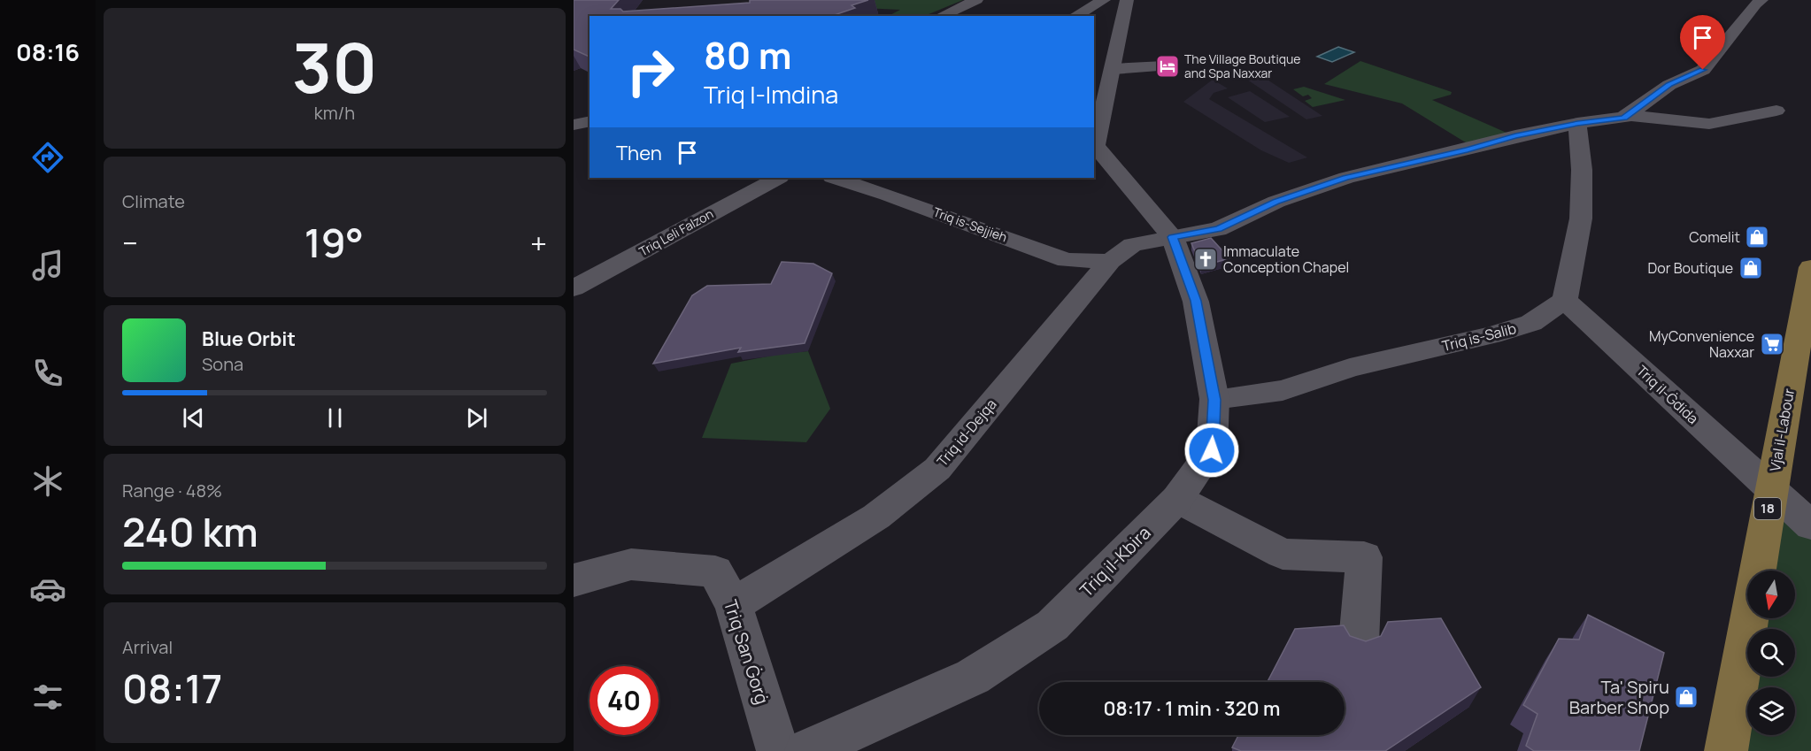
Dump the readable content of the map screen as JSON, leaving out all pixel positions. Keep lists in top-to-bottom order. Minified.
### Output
{"streets":{"main road":["Vjal il-Labour","18"],"street":["Triq is-Sejjieh","Triq Leli Falzon","Triq is-Salib","Triq il-Ġdida","Triq id-Dejqa","Triq il-Kbira","Triq San Ġorġ"]},"crossings":[["Triq is-Sejjieh","Triq id-Dejqa"],["Triq is-Salib","Triq il-Ġdida"],["Triq is-Salib","Triq il-Kbira"],["Triq il-Ġdida","Vjal il-Labour"],["Triq id-Dejqa","Triq il-Kbira"],["Triq id-Dejqa","Triq San Ġorġ"]],"places":{"hotel":["The Village Boutique and Spa Naxxar"],"shop":["Comelit","Dor Boutique","Ta' Spiru Barber Shop"],"church":["Immaculate Conception Chapel"],"supermarket":["MyConvenience Naxxar"]},"north":"bottom","page":{"tabs":"08:16","tile":[["30","km/h"],"Climate",["Range · 48%","240 km"],["Arrival","08:17"]],"turn":["80 m","Triq l-Imdina"],"then":"Then","heat":["−","19°","+"],"song":["Blue Orbit","Sona"],"limit":"40","trip":"08:17 · 1 min · 320 m"}}
